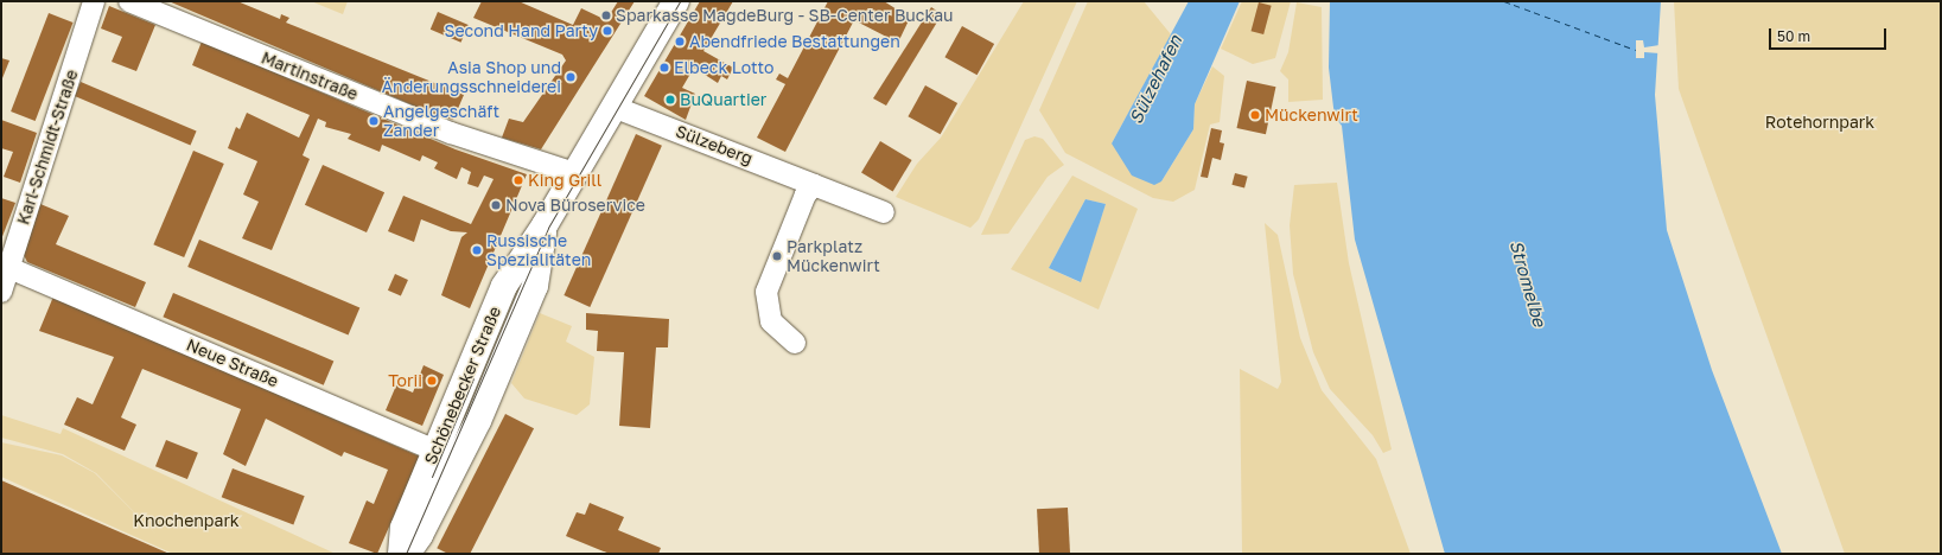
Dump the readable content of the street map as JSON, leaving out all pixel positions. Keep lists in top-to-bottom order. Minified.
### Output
{"streets":{"main road":["Schönebecker Straße"],"street":["Martinstraße","Sülzeberg","Karl-Schmidt-Straße","Neue Straße"]},"crossings":[["Martinstraße","Schönebecker Straße"],["Sülzeberg","Schönebecker Straße"],["Karl-Schmidt-Straße","Neue Straße"],["Neue Straße","Schönebecker Straße"]],"water":["Sülzehafen","Stromelbe"],"parks":["Rotehornpark","Knochenpark"],"places":["Sparkasse MagdeBurg - SB-Center Buckau","Second Hand Party","Abendfriede Bestattungen","Elbeck Lotto","Asia Shop und Änderungsschneiderei","BuQuartier","Mückenwirt","Angelgeschäft Zander","King Grill","Nova Büroservice","Russische Spezialitäten","Parkplatz Mückenwirt","Torii"],"scale_bar":"50 m"}
